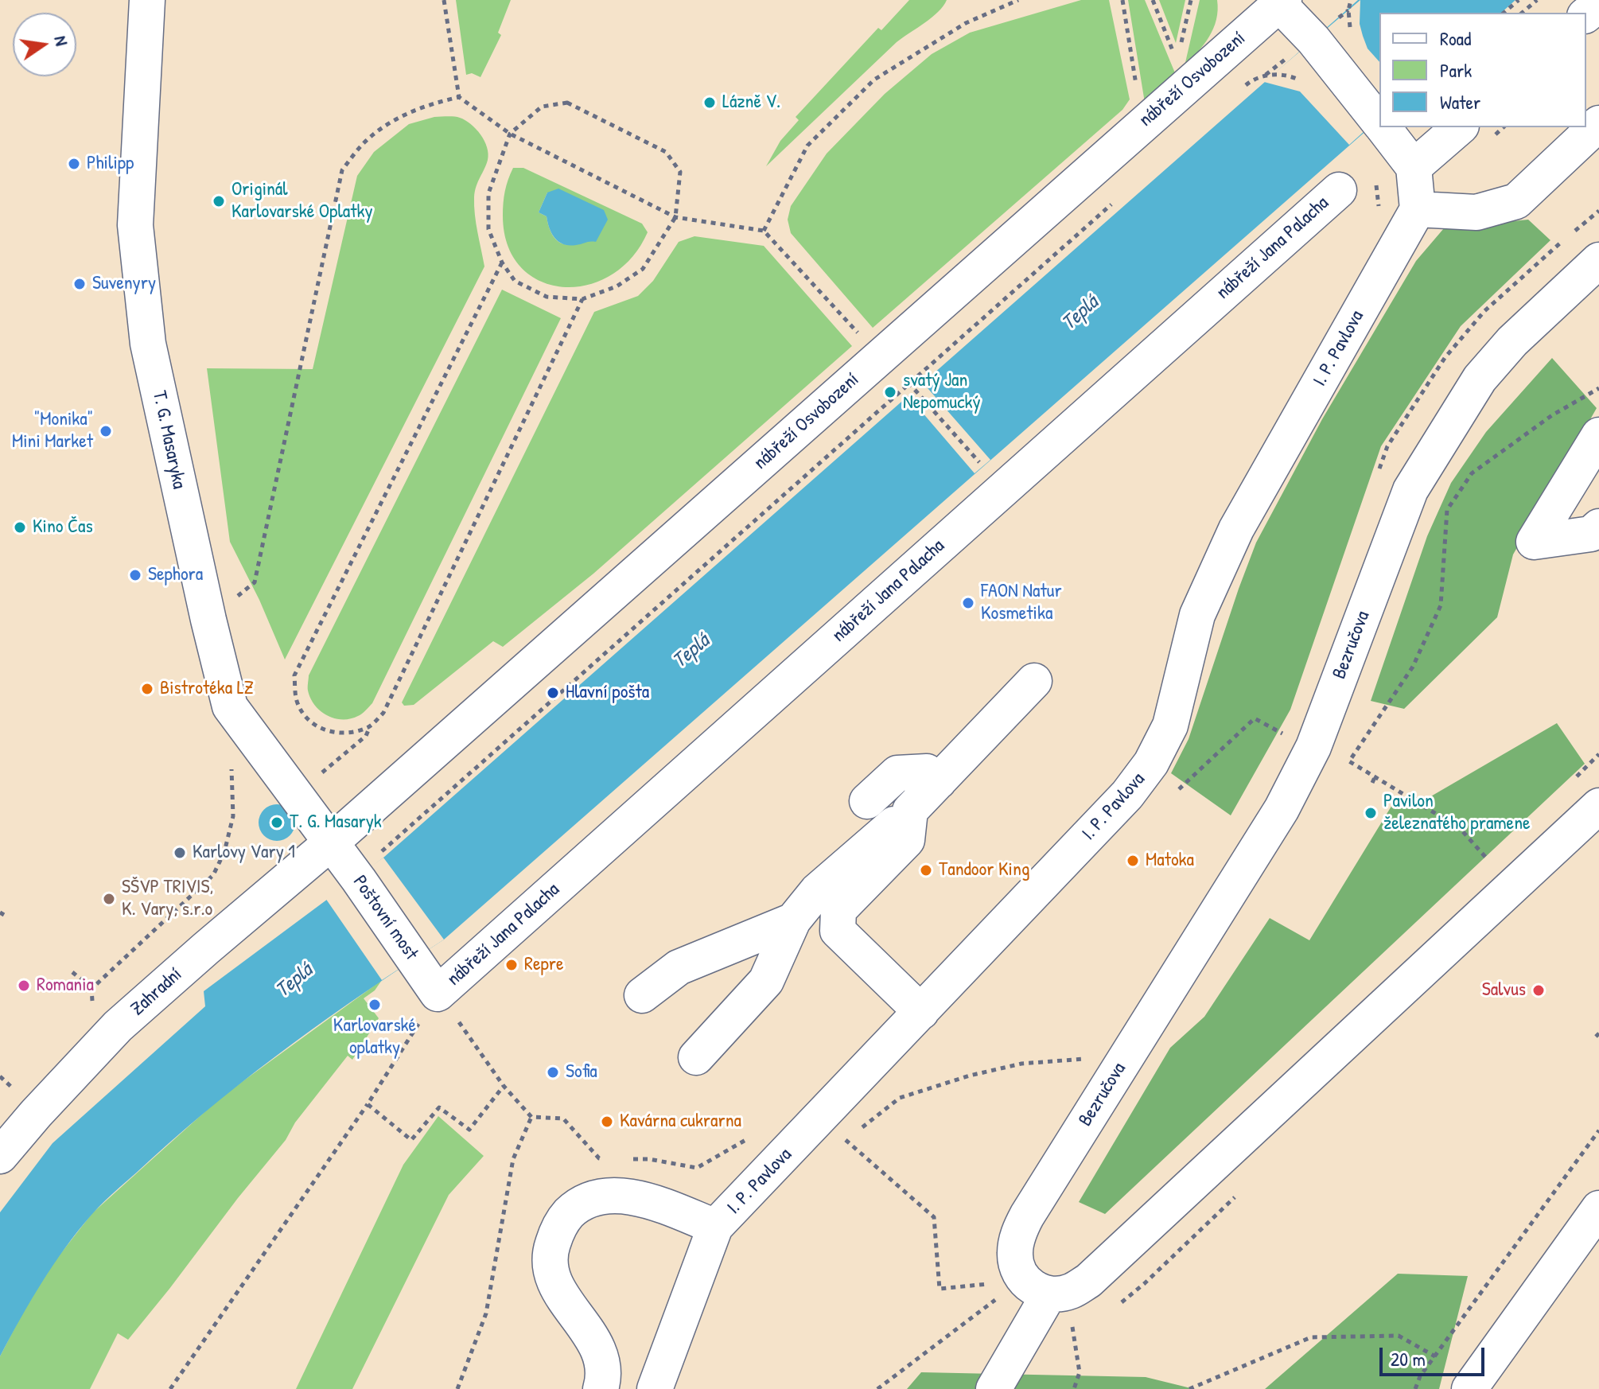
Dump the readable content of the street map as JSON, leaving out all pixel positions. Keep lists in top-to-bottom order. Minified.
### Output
{"streets":{"street":["nábřeží Osvobození","nábřeží Jana Palacha","I. P. Pavlova","T. G. Masaryka","Bezručova","Poštovní most","Zahradní"]},"crossings":[["nábřeží Osvobození","T. G. Masaryka"],["nábřeží Osvobození","Poštovní most"],["nábřeží Osvobození","Zahradní"],["nábřeží Jana Palacha","Poštovní most"],["T. G. Masaryka","Poštovní most"],["T. G. Masaryka","Zahradní"],["Poštovní most","Zahradní"]],"water":["Teplá"],"places":["Lázně V.","Philipp","Originál Karlovarské Oplatky","Suvenyry","svatý Jan Nepomucký","\"Monika\" Mini Market","Kino Čas","Sephora","FAON Natur Kosmetika","Bistrotéka LZ","Hlavní pošta","Pavilon železnatého pramene","T. G. Masaryk","Karlovy Vary 1","Matoka","Tandoor King","SŠVP TRIVIS, K. Vary, s.r.o","Repre","Romania","Salvus","Karlovarské oplatky","Sofia","Kavárna cukrarna"],"legend":["Road","Park","Water"],"scale_bar":"20 m","north":"right"}
